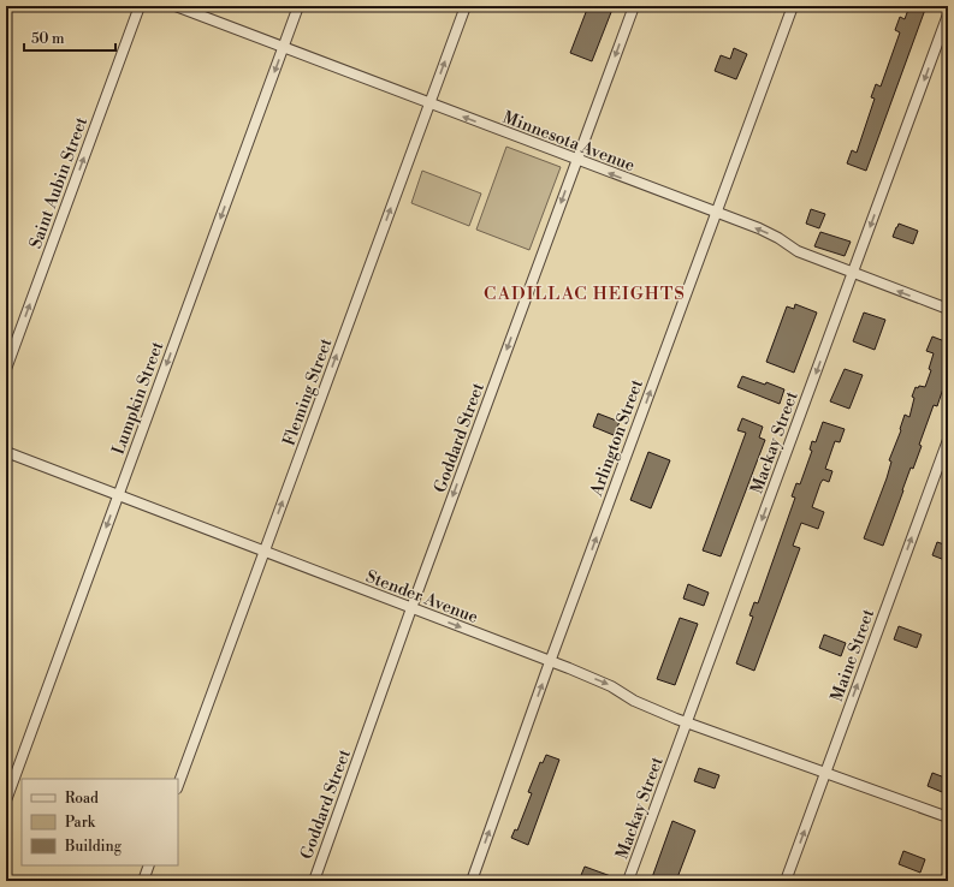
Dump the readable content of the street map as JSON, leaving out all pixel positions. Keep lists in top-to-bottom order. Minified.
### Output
{"streets":{"street":["Minnesota Avenue","Saint Aubin Street","Fleming Street","Lumpkin Street","Goddard Street","Arlington Street","Mackay Street","Stender Avenue","Maine Street"]},"crossings":[["Minnesota Avenue","Fleming Street"],["Minnesota Avenue","Lumpkin Street"],["Minnesota Avenue","Goddard Street"],["Minnesota Avenue","Arlington Street"],["Minnesota Avenue","Mackay Street"],["Fleming Street","Stender Avenue"],["Lumpkin Street","Stender Avenue"],["Goddard Street","Stender Avenue"],["Arlington Street","Stender Avenue"],["Mackay Street","Stender Avenue"],["Stender Avenue","Maine Street"]],"one_way":["Minnesota Avenue","Saint Aubin Street","Fleming Street","Lumpkin Street","Goddard Street","Arlington Street","Mackay Street","Maine Street"],"districts":["CADILLAC HEIGHTS"],"legend":["Road","Park","Building"],"scale_bar":"50 m"}
